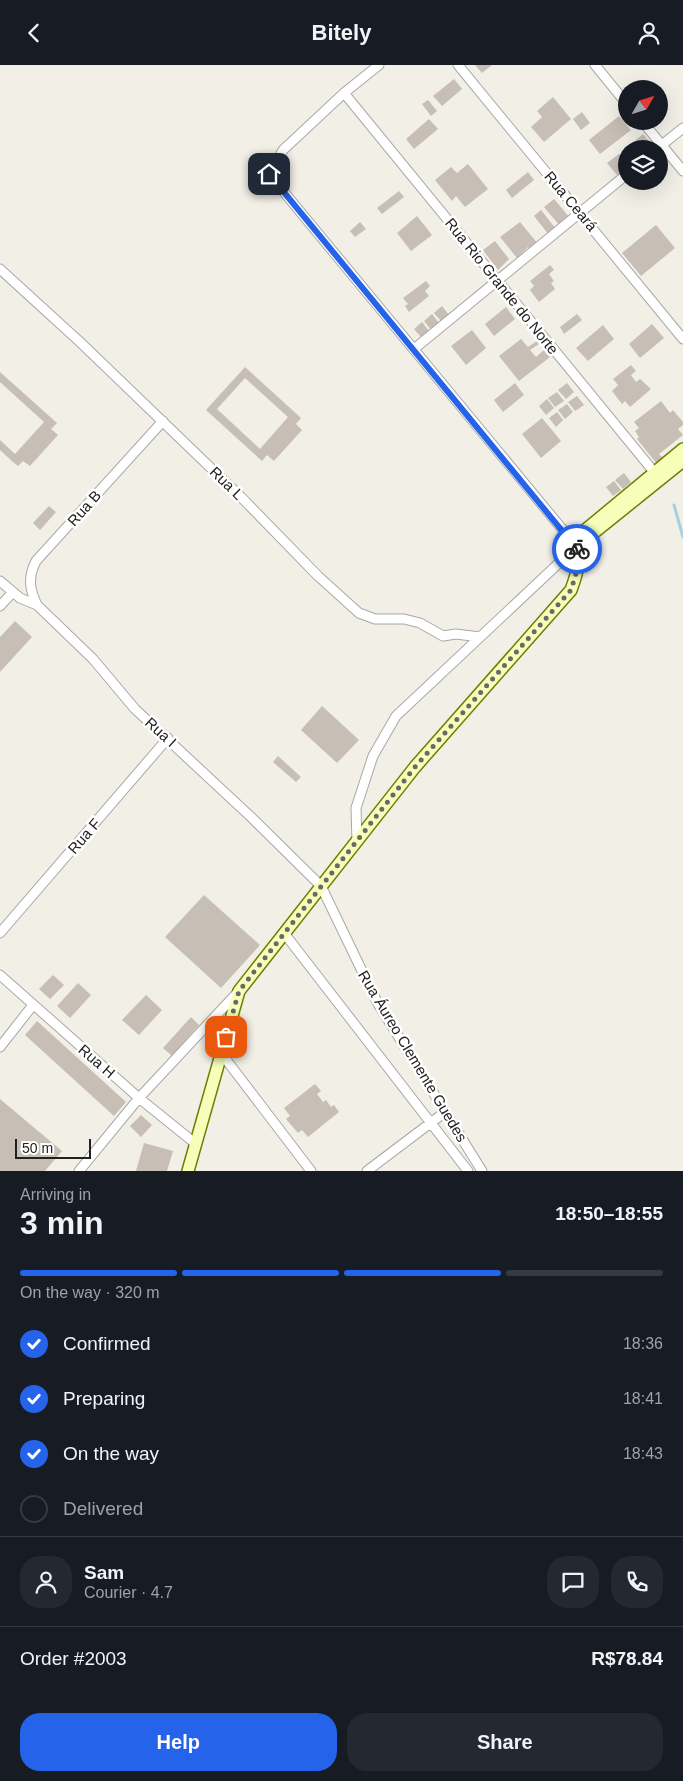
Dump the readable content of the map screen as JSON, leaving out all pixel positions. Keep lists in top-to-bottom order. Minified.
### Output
{"streets":{"street":["Rua Ceará","Rua Rio Grande do Norte","Rua L","Rua B","Rua I","Rua F","Rua Áureo Clemente Guedes","Rua H"]},"crossings":[["Rua L","Rua B"],["Rua B","Rua I"],["Rua I","Rua F"],["Rua I","Rua Áureo Clemente Guedes"]],"scale_bar":"50 m","north":"top right","page":{"header":"Bitely","scale":"50 m","heading":["3 min","Arriving in","18:50–18:55"],"panel":["Sam","Courier · 4.7","Order #2003","R$78.84"],"bar":"On the way · 320 m","list":[["Confirmed","18:36"],["Preparing","18:41"],["On the way","18:43"],"Delivered"],"buttons":["Help","Share"]}}
